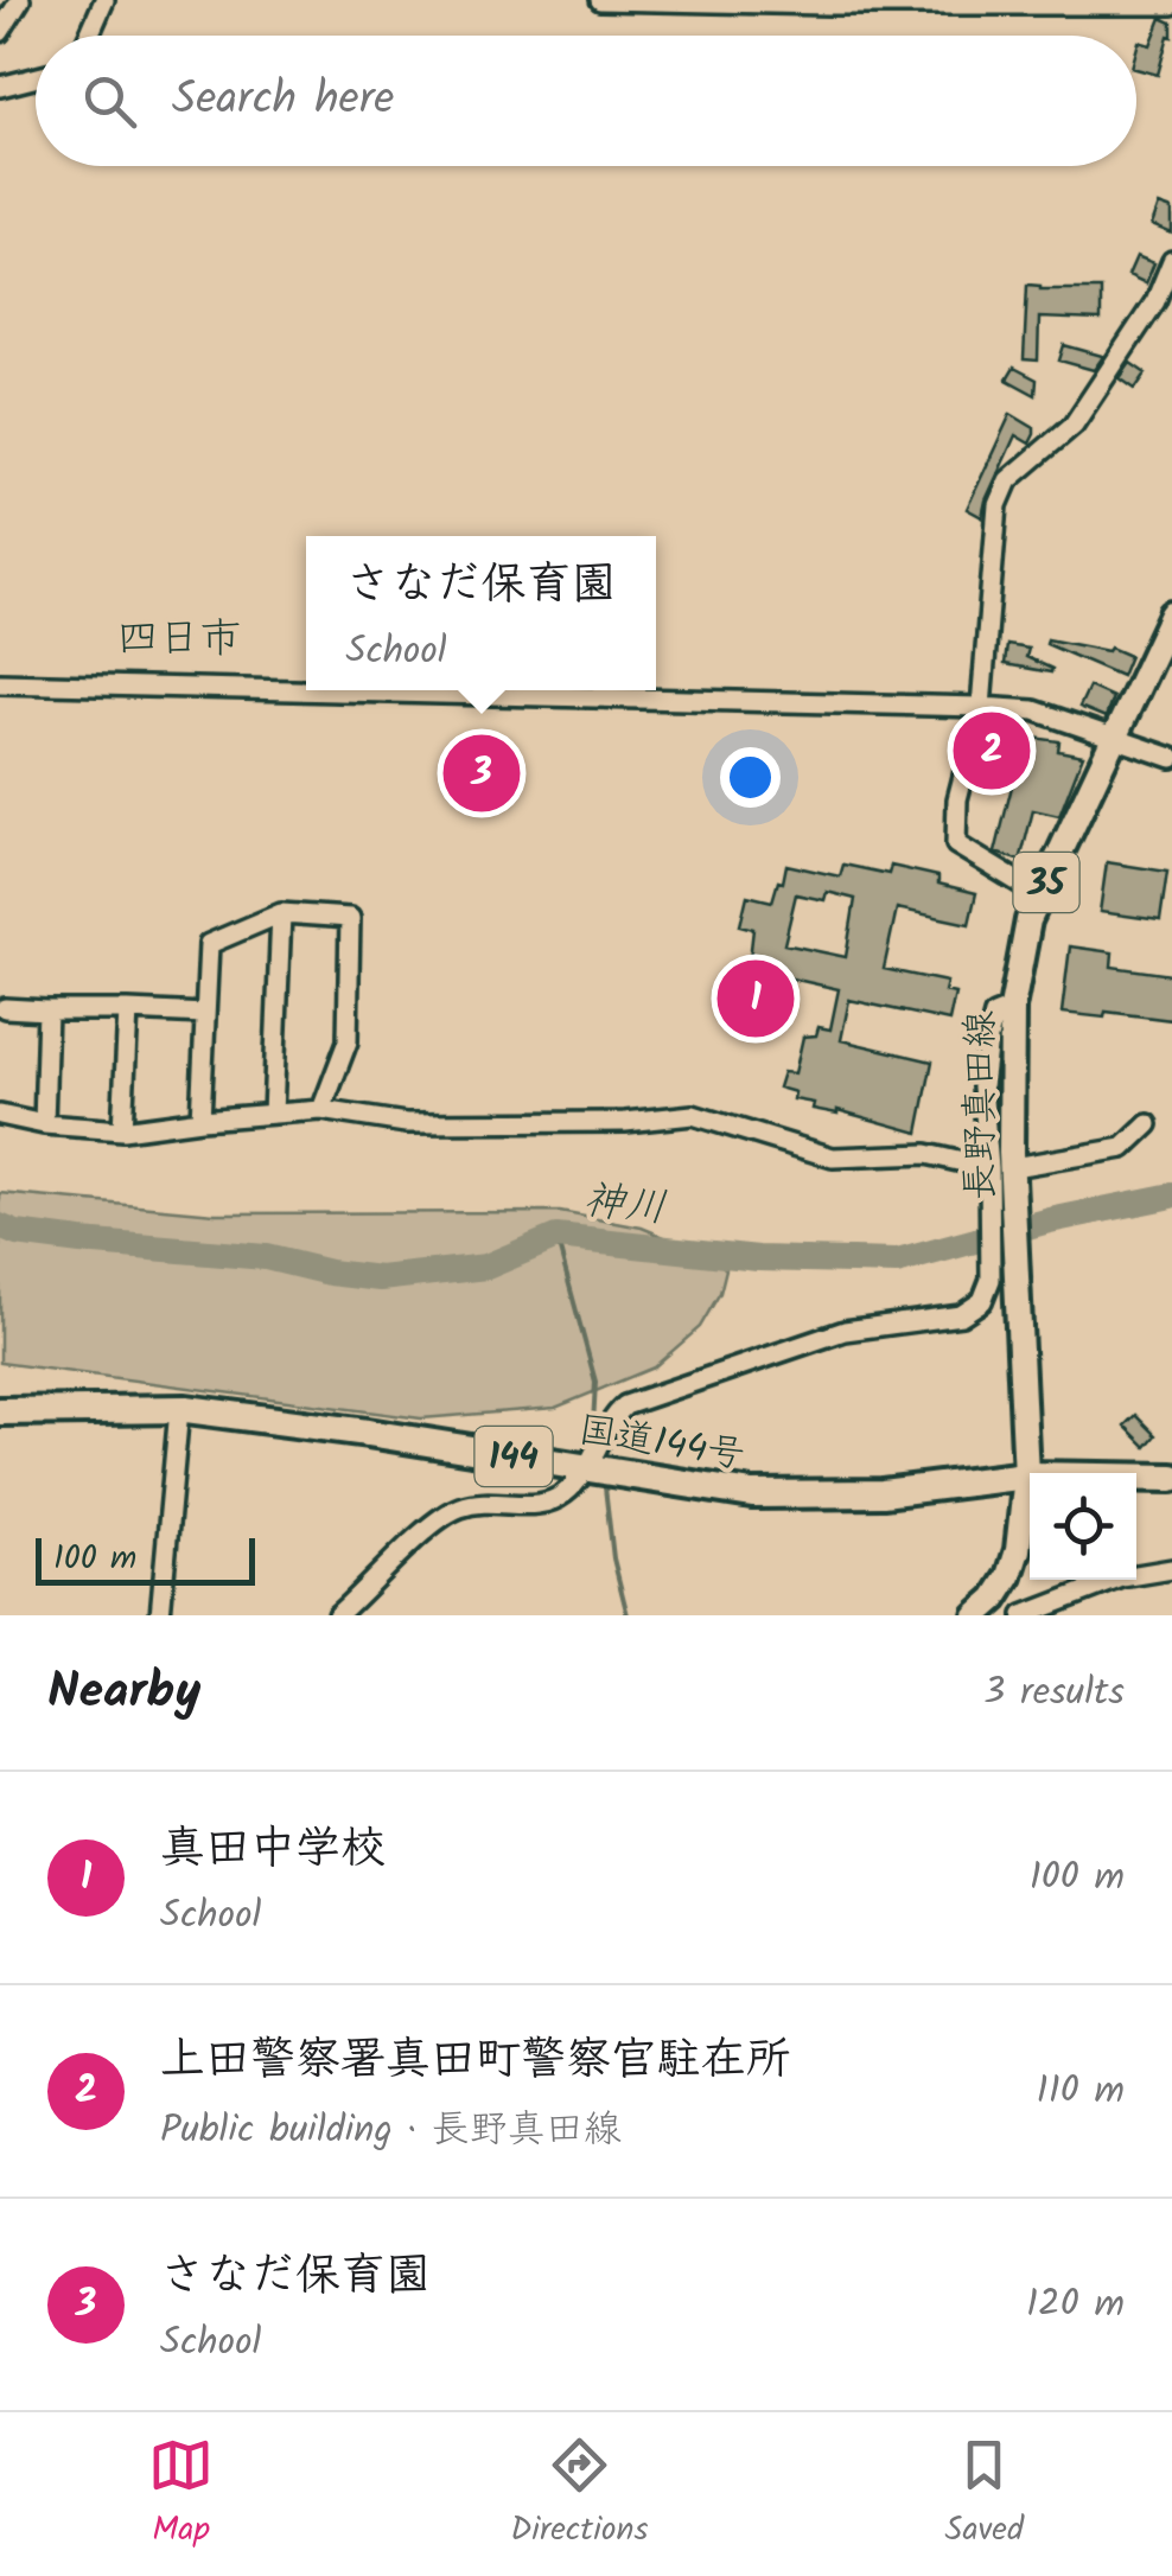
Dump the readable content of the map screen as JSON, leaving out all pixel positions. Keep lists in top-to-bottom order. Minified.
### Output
{"streets":{"highway":["国道144号","144"],"main road":["35","長野真田線"]},"crossings":[["長野真田線","国道144号"]],"districts":["四日市"],"water":["神川"],"scale_bar":"100 m","page":{"search":"Search here","popup":["さなだ保育園","School"],"pins":["2","3","1"],"scale":"100 m","heading":["Nearby","3 results"],"list":[{"mark":"1","name":"真田中学校","note":"School","value":"100 m"},{"mark":"2","name":"上田警察署真田町警察官駐在所","note":"Public building · 長野真田線","value":"110 m"},{"mark":"3","name":"さなだ保育園","note":"School","value":"120 m"}],"nav":["Map","Directions","Saved"]}}
